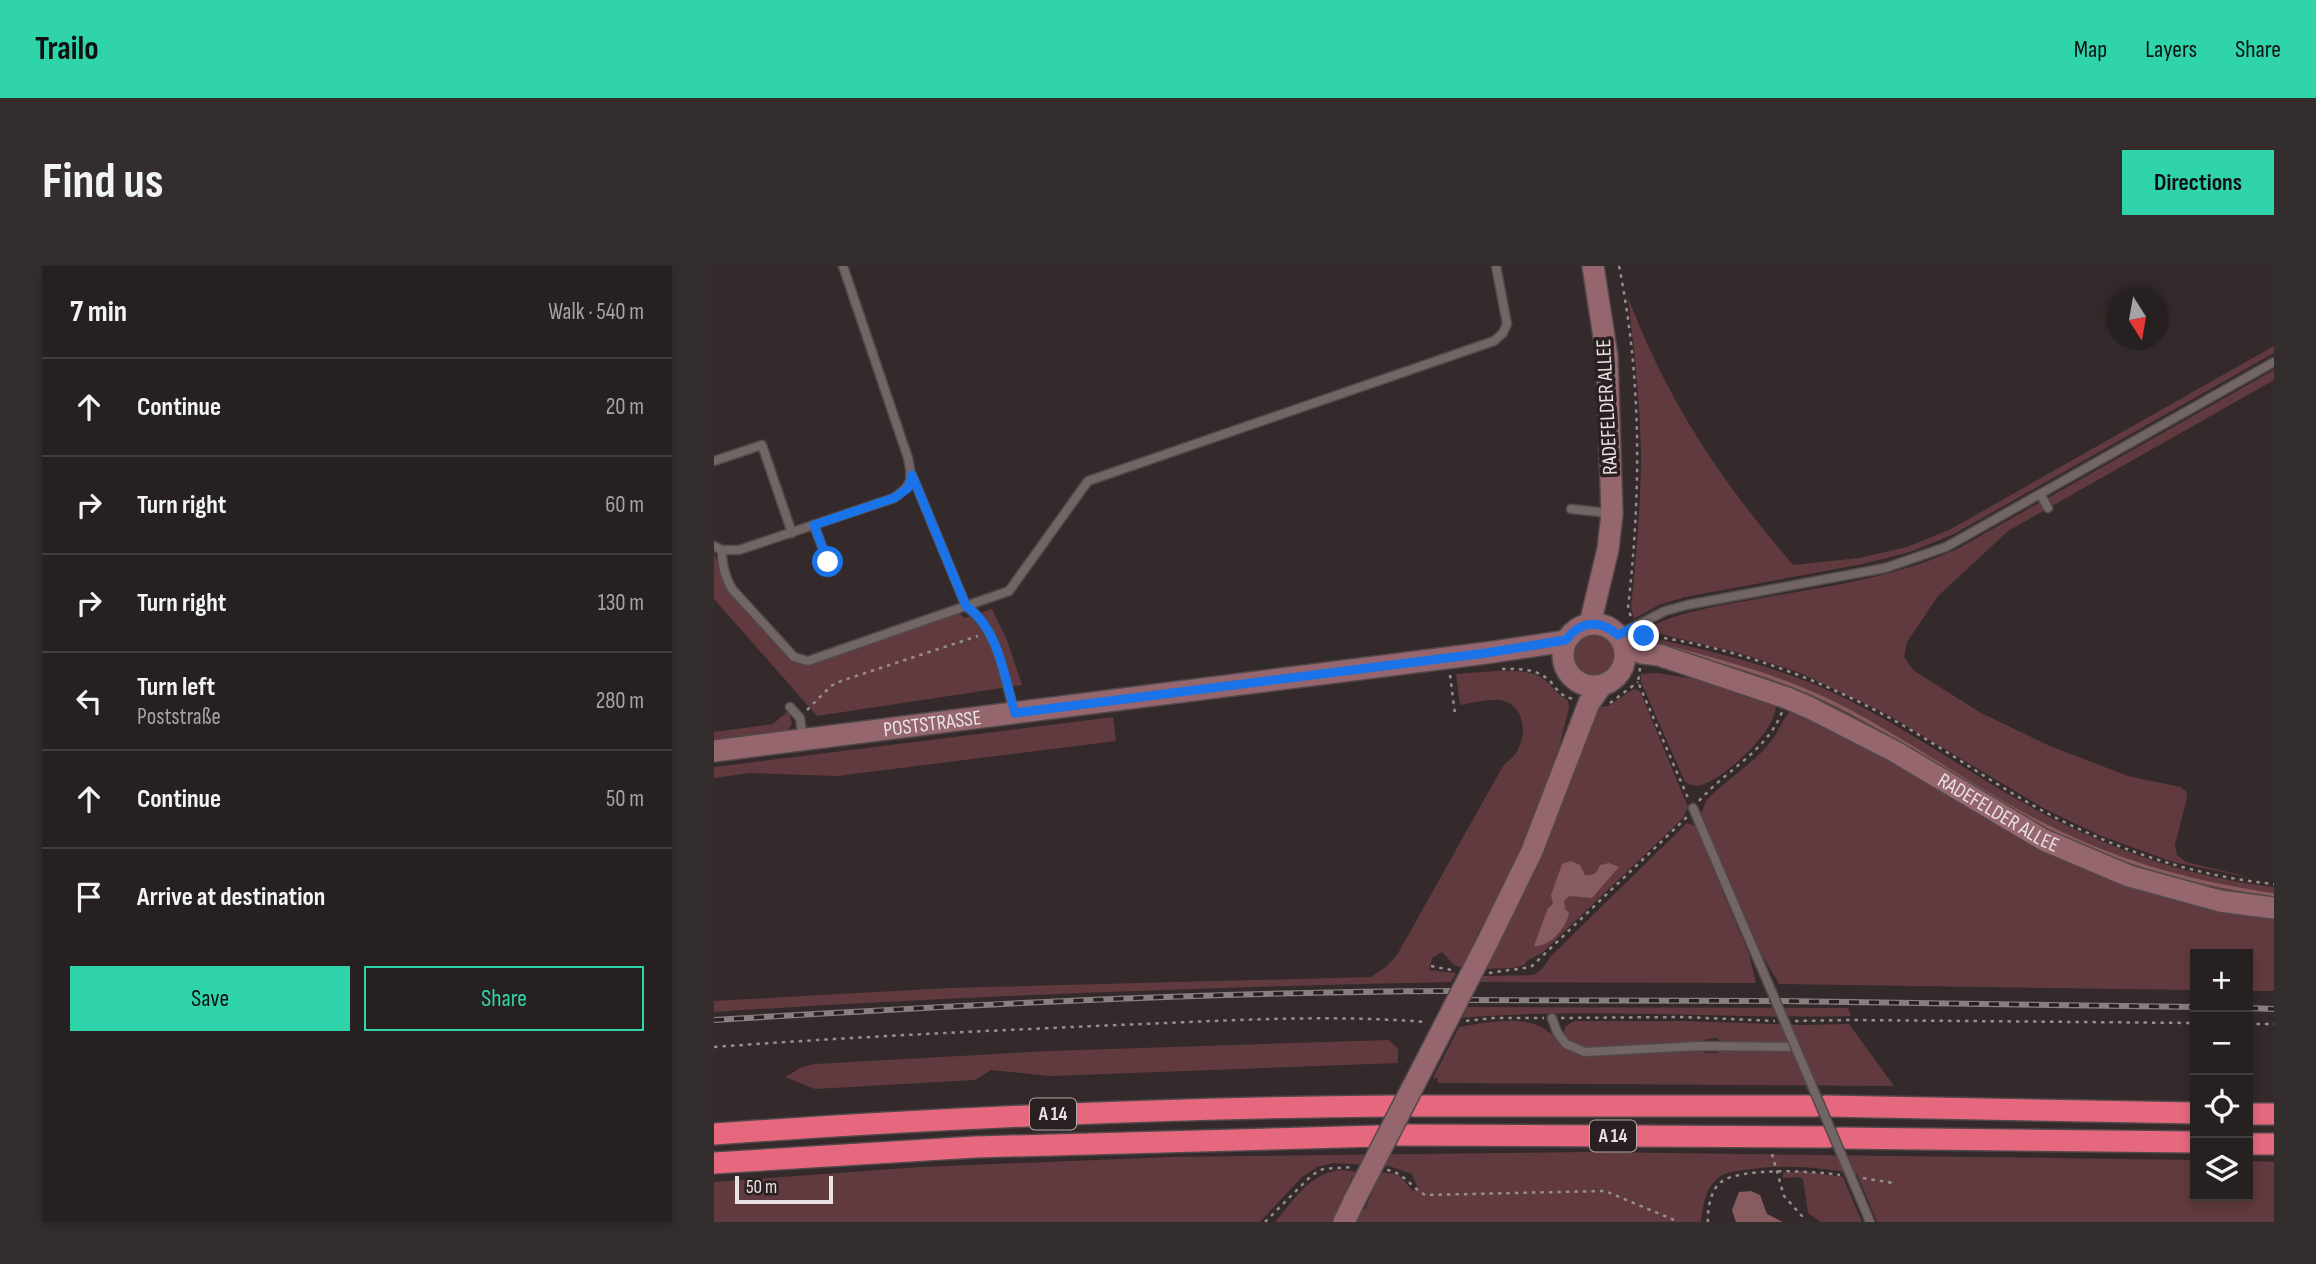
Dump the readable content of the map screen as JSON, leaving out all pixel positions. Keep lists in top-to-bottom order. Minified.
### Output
{"streets":{"highway":["A 14"],"main road":["RADEFELDER ALLEE","POSTSTRASSE"]},"crossings":[["RADEFELDER ALLEE","POSTSTRASSE"]],"scale_bar":"50 m","north":"bottom","page":{"header":"Trailo","nav":["Map","Layers","Share"],"buttons":["Directions",["Save","Share"]],"title":"Find us","heading":["7 min","Walk · 540 m"],"list":[["Continue","20 m"],["Turn right","60 m"],["Turn right","130 m"],["Turn left","Poststraße","280 m"],["Continue","50 m"],"Arrive at destination"],"map_buttons":["+","−"],"scale":"50 m"}}
